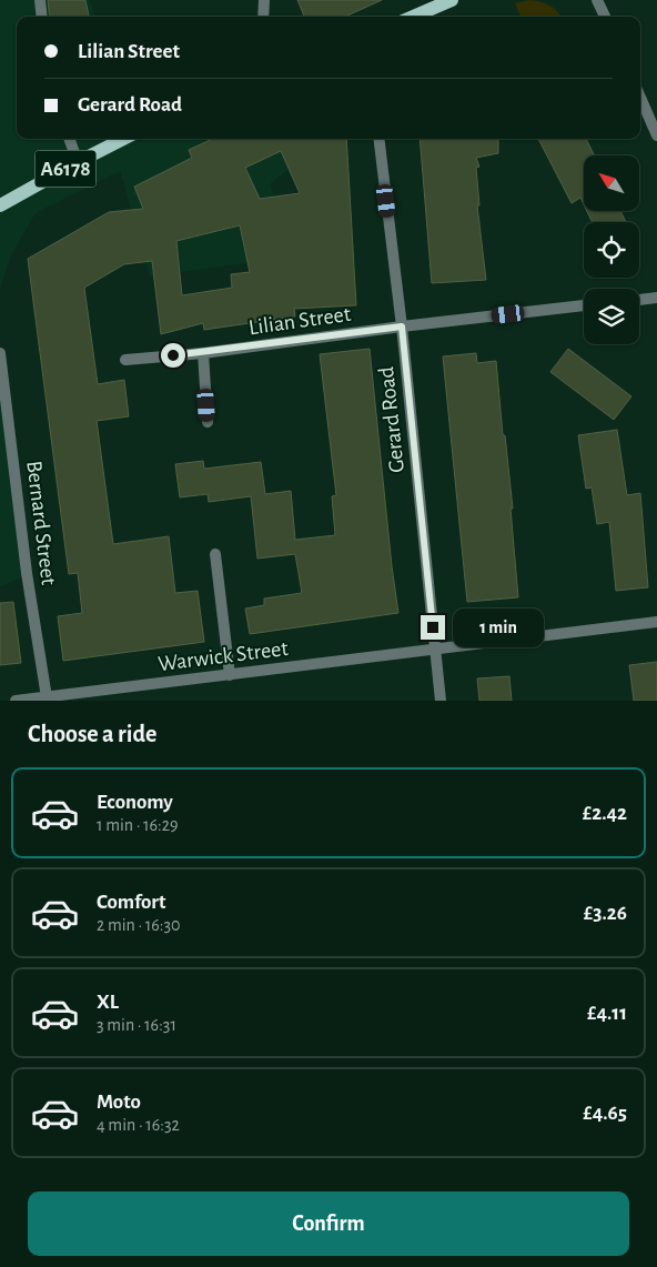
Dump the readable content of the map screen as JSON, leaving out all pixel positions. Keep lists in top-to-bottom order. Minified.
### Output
{"streets":{"main road":["A6178"],"street":["Lilian Street","Gerard Road","Bernard Street","Warwick Street"]},"crossings":[["Lilian Street","Gerard Road"],["Gerard Road","Warwick Street"],["Bernard Street","Warwick Street"]],"north":"top left","page":{"banner":["Lilian Street","Gerard Road"],"bubble":"1 min","heading":"Choose a ride","list":[{"name":"Economy","note":"1 min · 16:29","value":"£2.42"},{"name":"Comfort","note":"2 min · 16:30","value":"£3.26"},{"name":"XL","note":"3 min · 16:31","value":"£4.11"},{"name":"Moto","note":"4 min · 16:32","value":"£4.65"}],"buttons":"Confirm"}}
